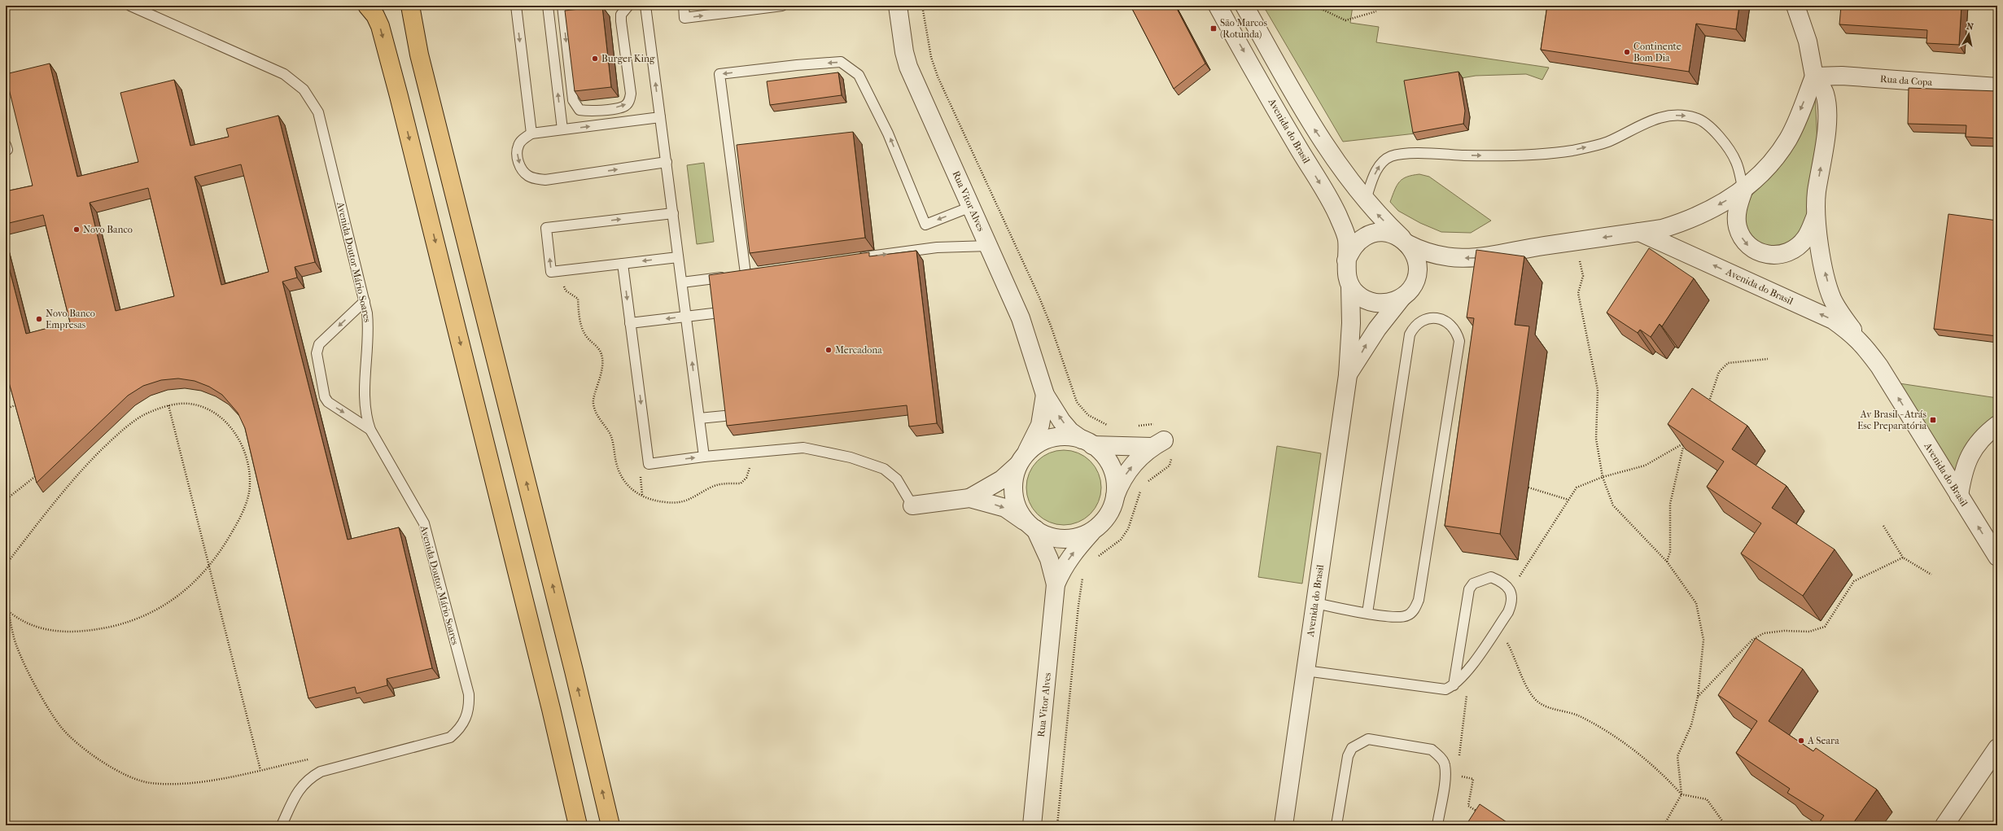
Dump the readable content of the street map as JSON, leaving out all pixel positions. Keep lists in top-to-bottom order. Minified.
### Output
{"streets":{"street":["Rua da Copa","Avenida do Brasil","Rua Vitor Alves"],"lane":["Avenida Doutor Mário Soares"]},"places":{"transit":["São Marcos (Rotunda)","Av Brasil - Atrás Esc Preparatória"],"other":["Continente Bom Dia","Burger King","Novo Banco","Novo Banco Empresas","Mercadona","A Seara"]},"north":"top"}
